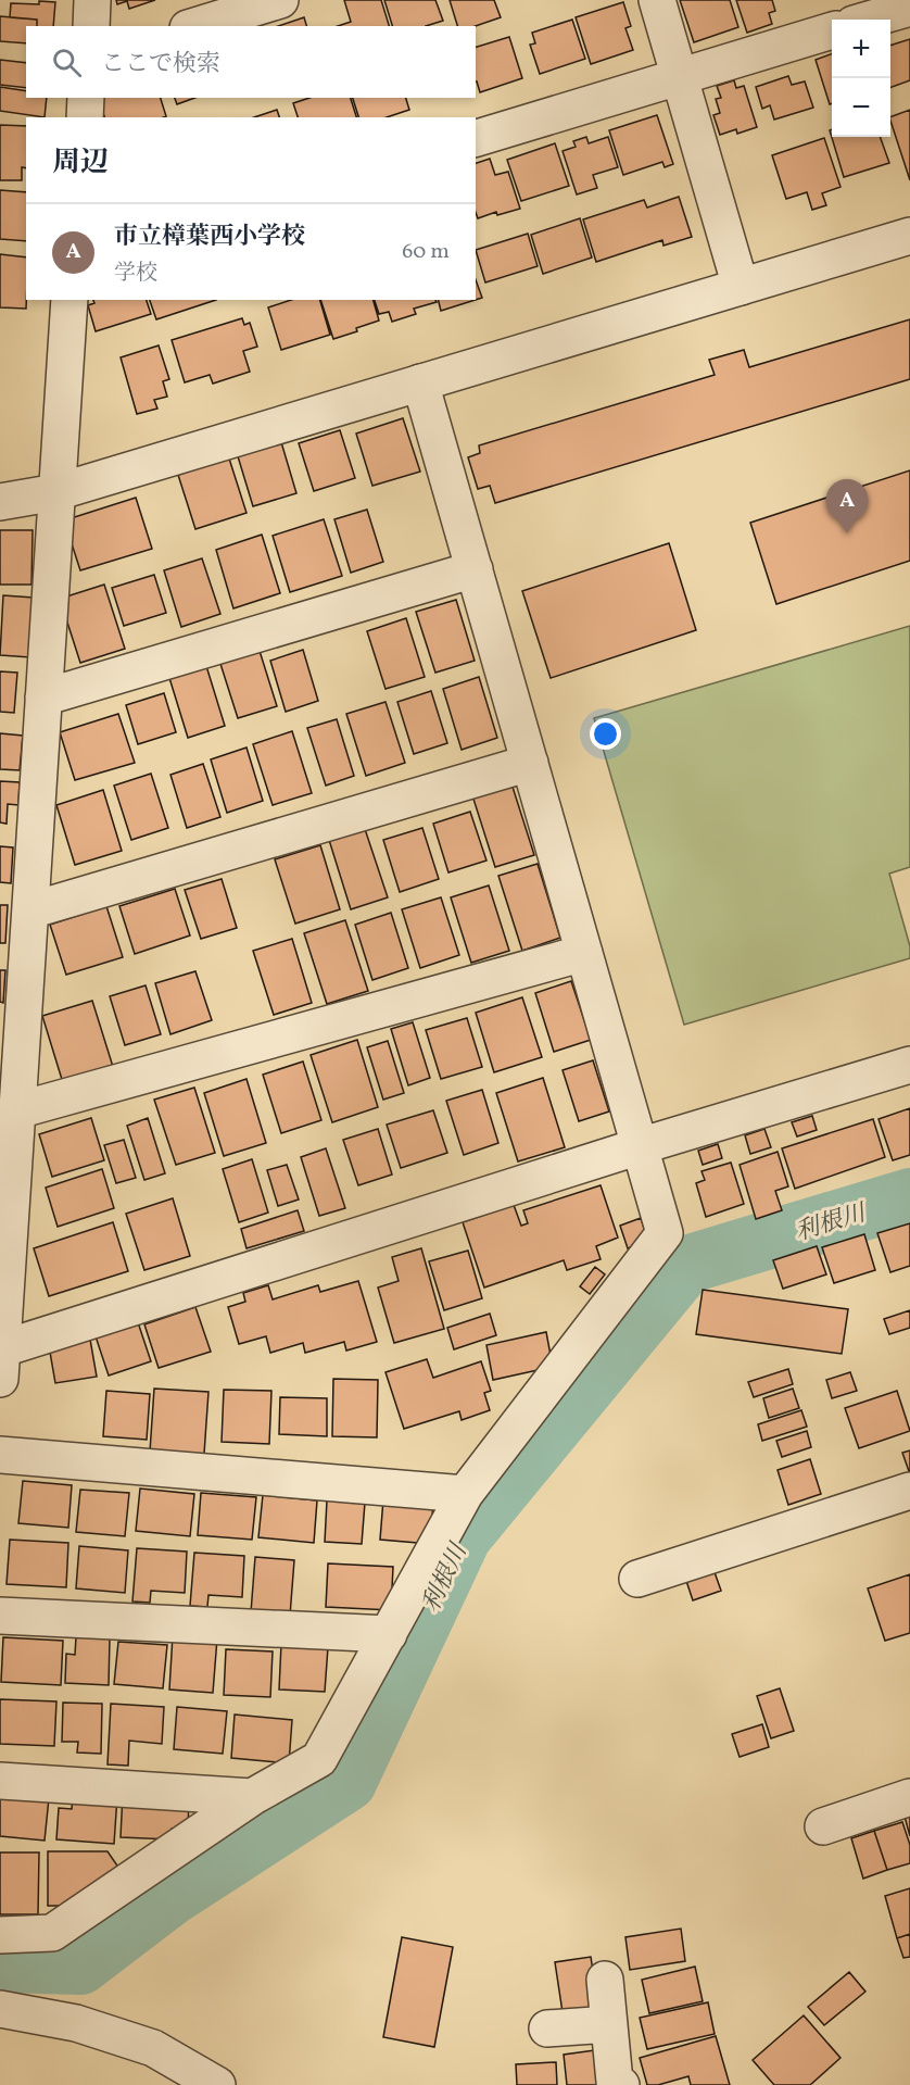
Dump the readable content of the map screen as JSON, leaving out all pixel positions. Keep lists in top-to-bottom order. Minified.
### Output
{"water":["利根川"],"page":{"map_buttons":["+","−"],"search":"ここで検索","heading":"周辺","list":[{"mark":"A","name":"市立樟葉西小学校","note":"学校","value":"60 m"}],"pins":"A"}}
